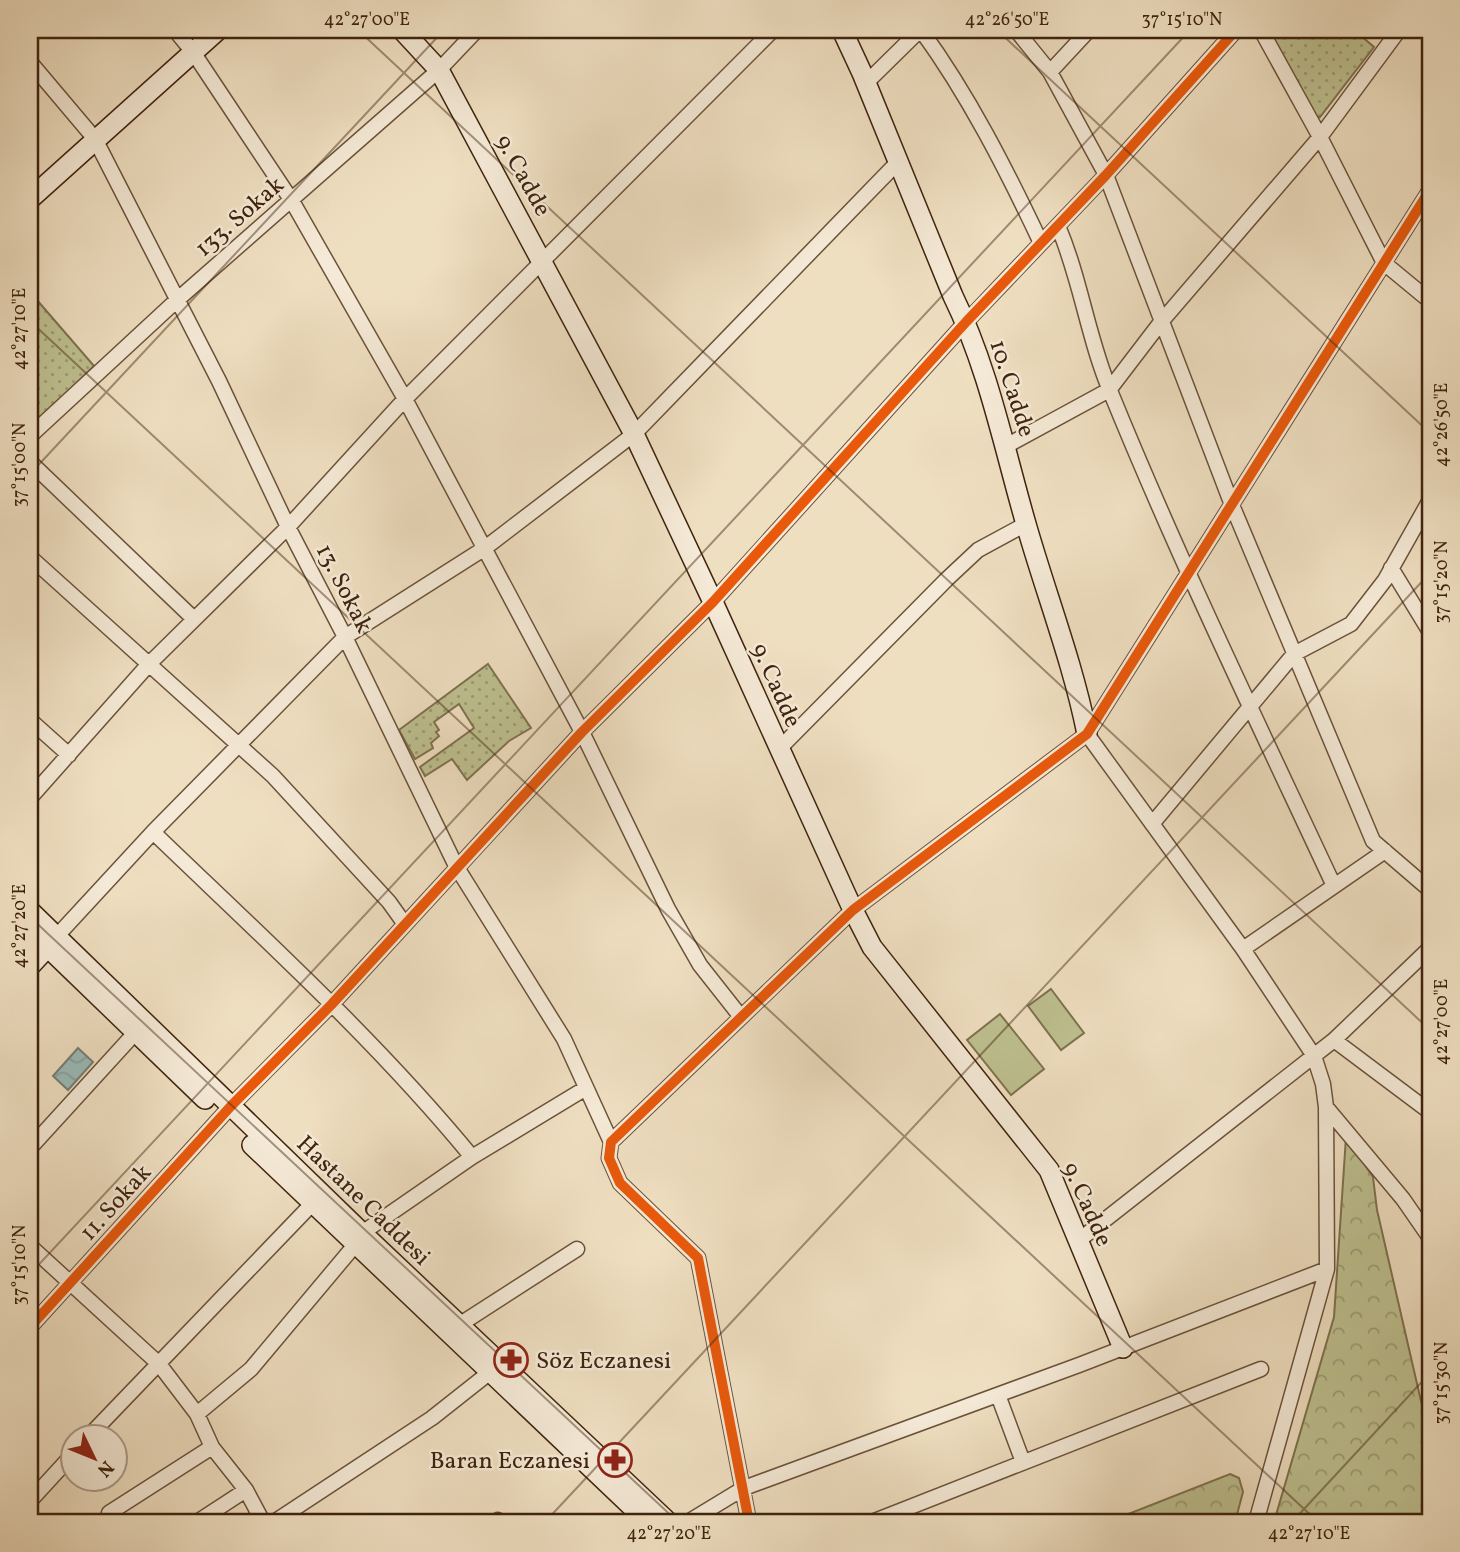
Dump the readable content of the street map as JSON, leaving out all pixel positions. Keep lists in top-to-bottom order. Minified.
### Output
{"streets":{"street":["9. Cadde","133. Sokak","10. Cadde","13. Sokak","Hastane Caddesi","11. Sokak"]},"crossings":[["9. Cadde","133. Sokak"],["9. Cadde","11. Sokak"],["133. Sokak","13. Sokak"],["10. Cadde","11. Sokak"],["13. Sokak","11. Sokak"],["Hastane Caddesi","11. Sokak"]],"places":{"pharmacy":["Söz Eczanesi","Baran Eczanesi"]},"north":"bottom right","coordinates":["42°27'00\"E","42°26'50\"E","37°15'10\"N","42°27'10\"E","37°15'00\"N","37°15'20\"N","42°27'20\"E","37°15'30\"N"]}
